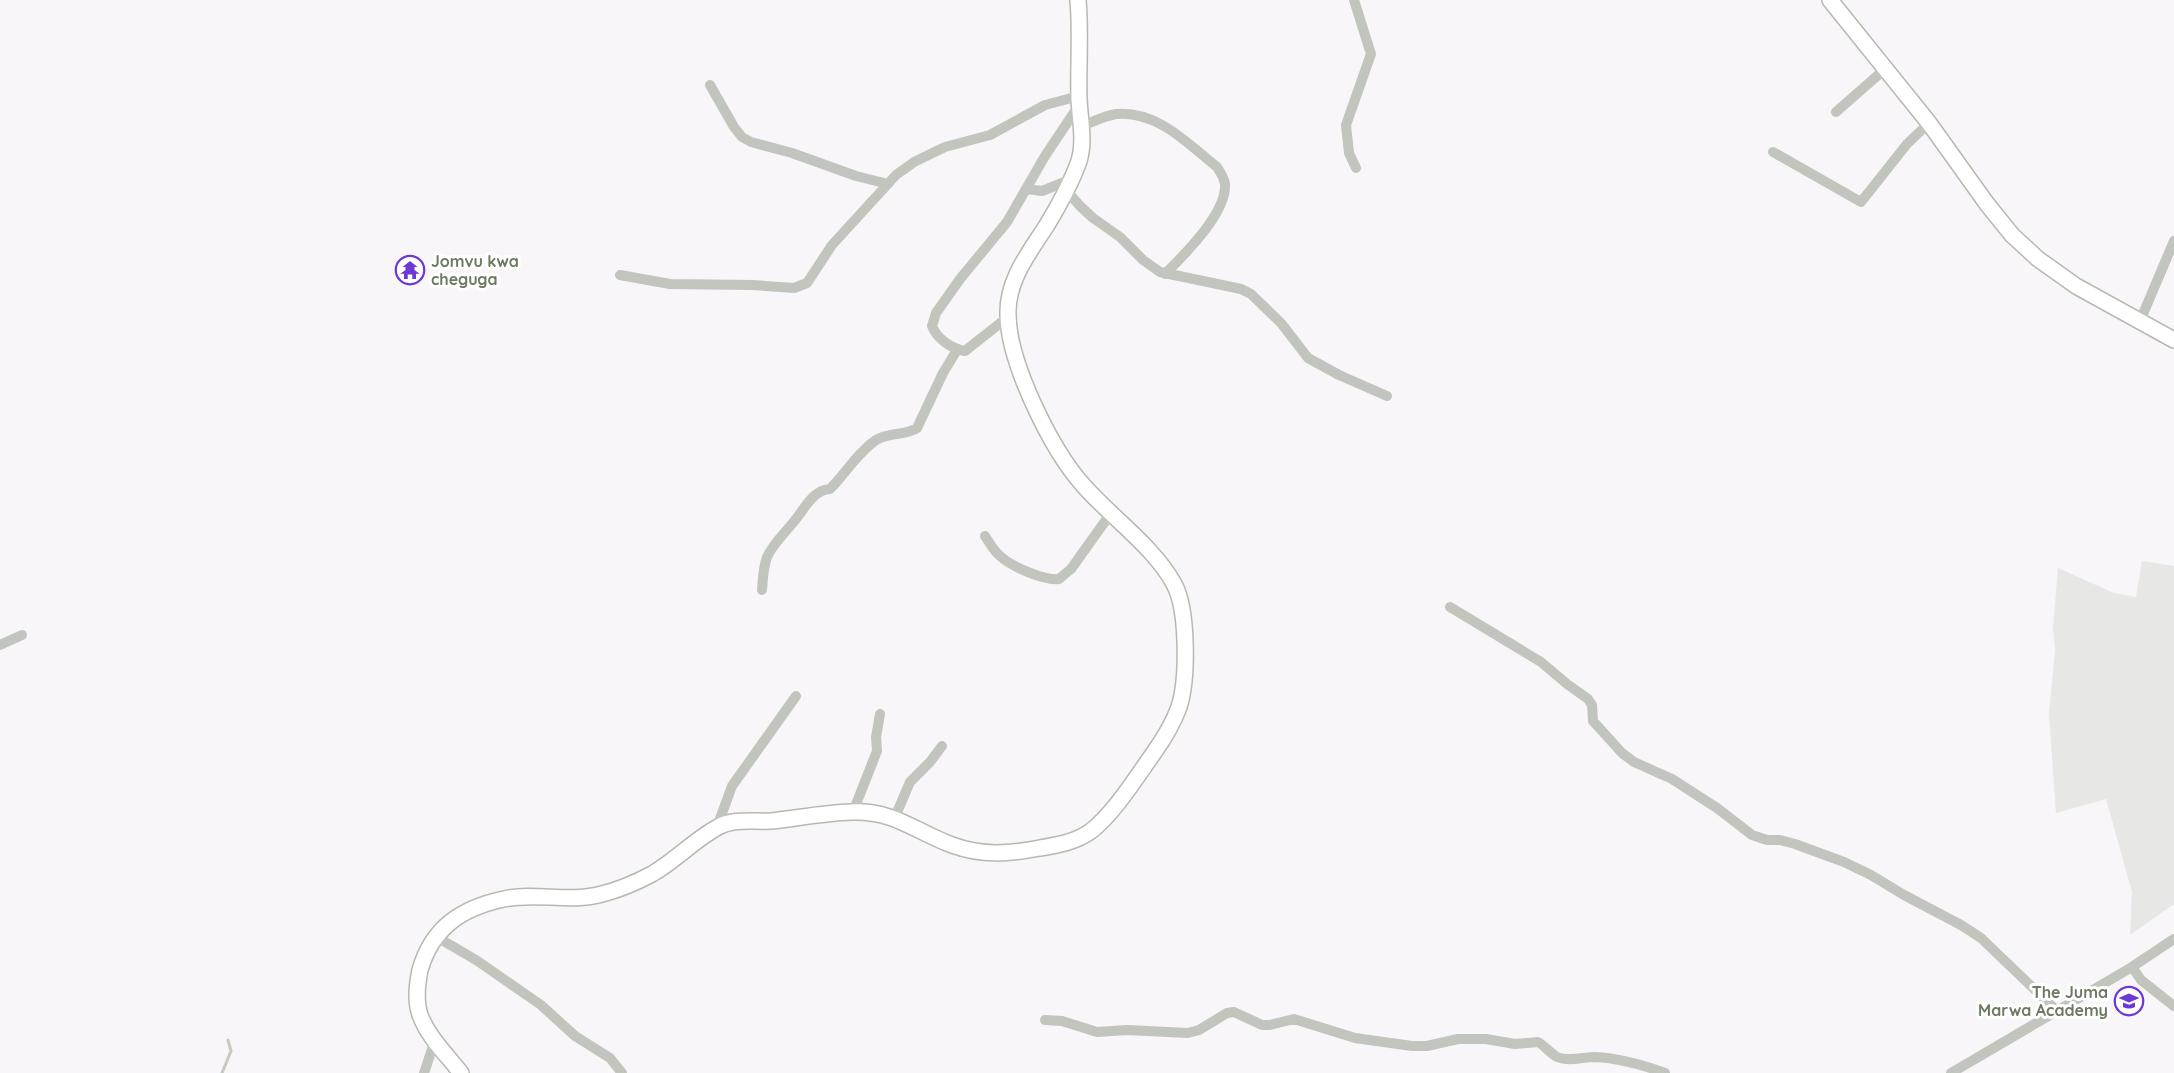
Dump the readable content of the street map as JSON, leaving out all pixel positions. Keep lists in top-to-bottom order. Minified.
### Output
{"places":{"temple":["Jomvu kwa cheguga"],"school or university":["The Juma Marwa Academy"]}}
